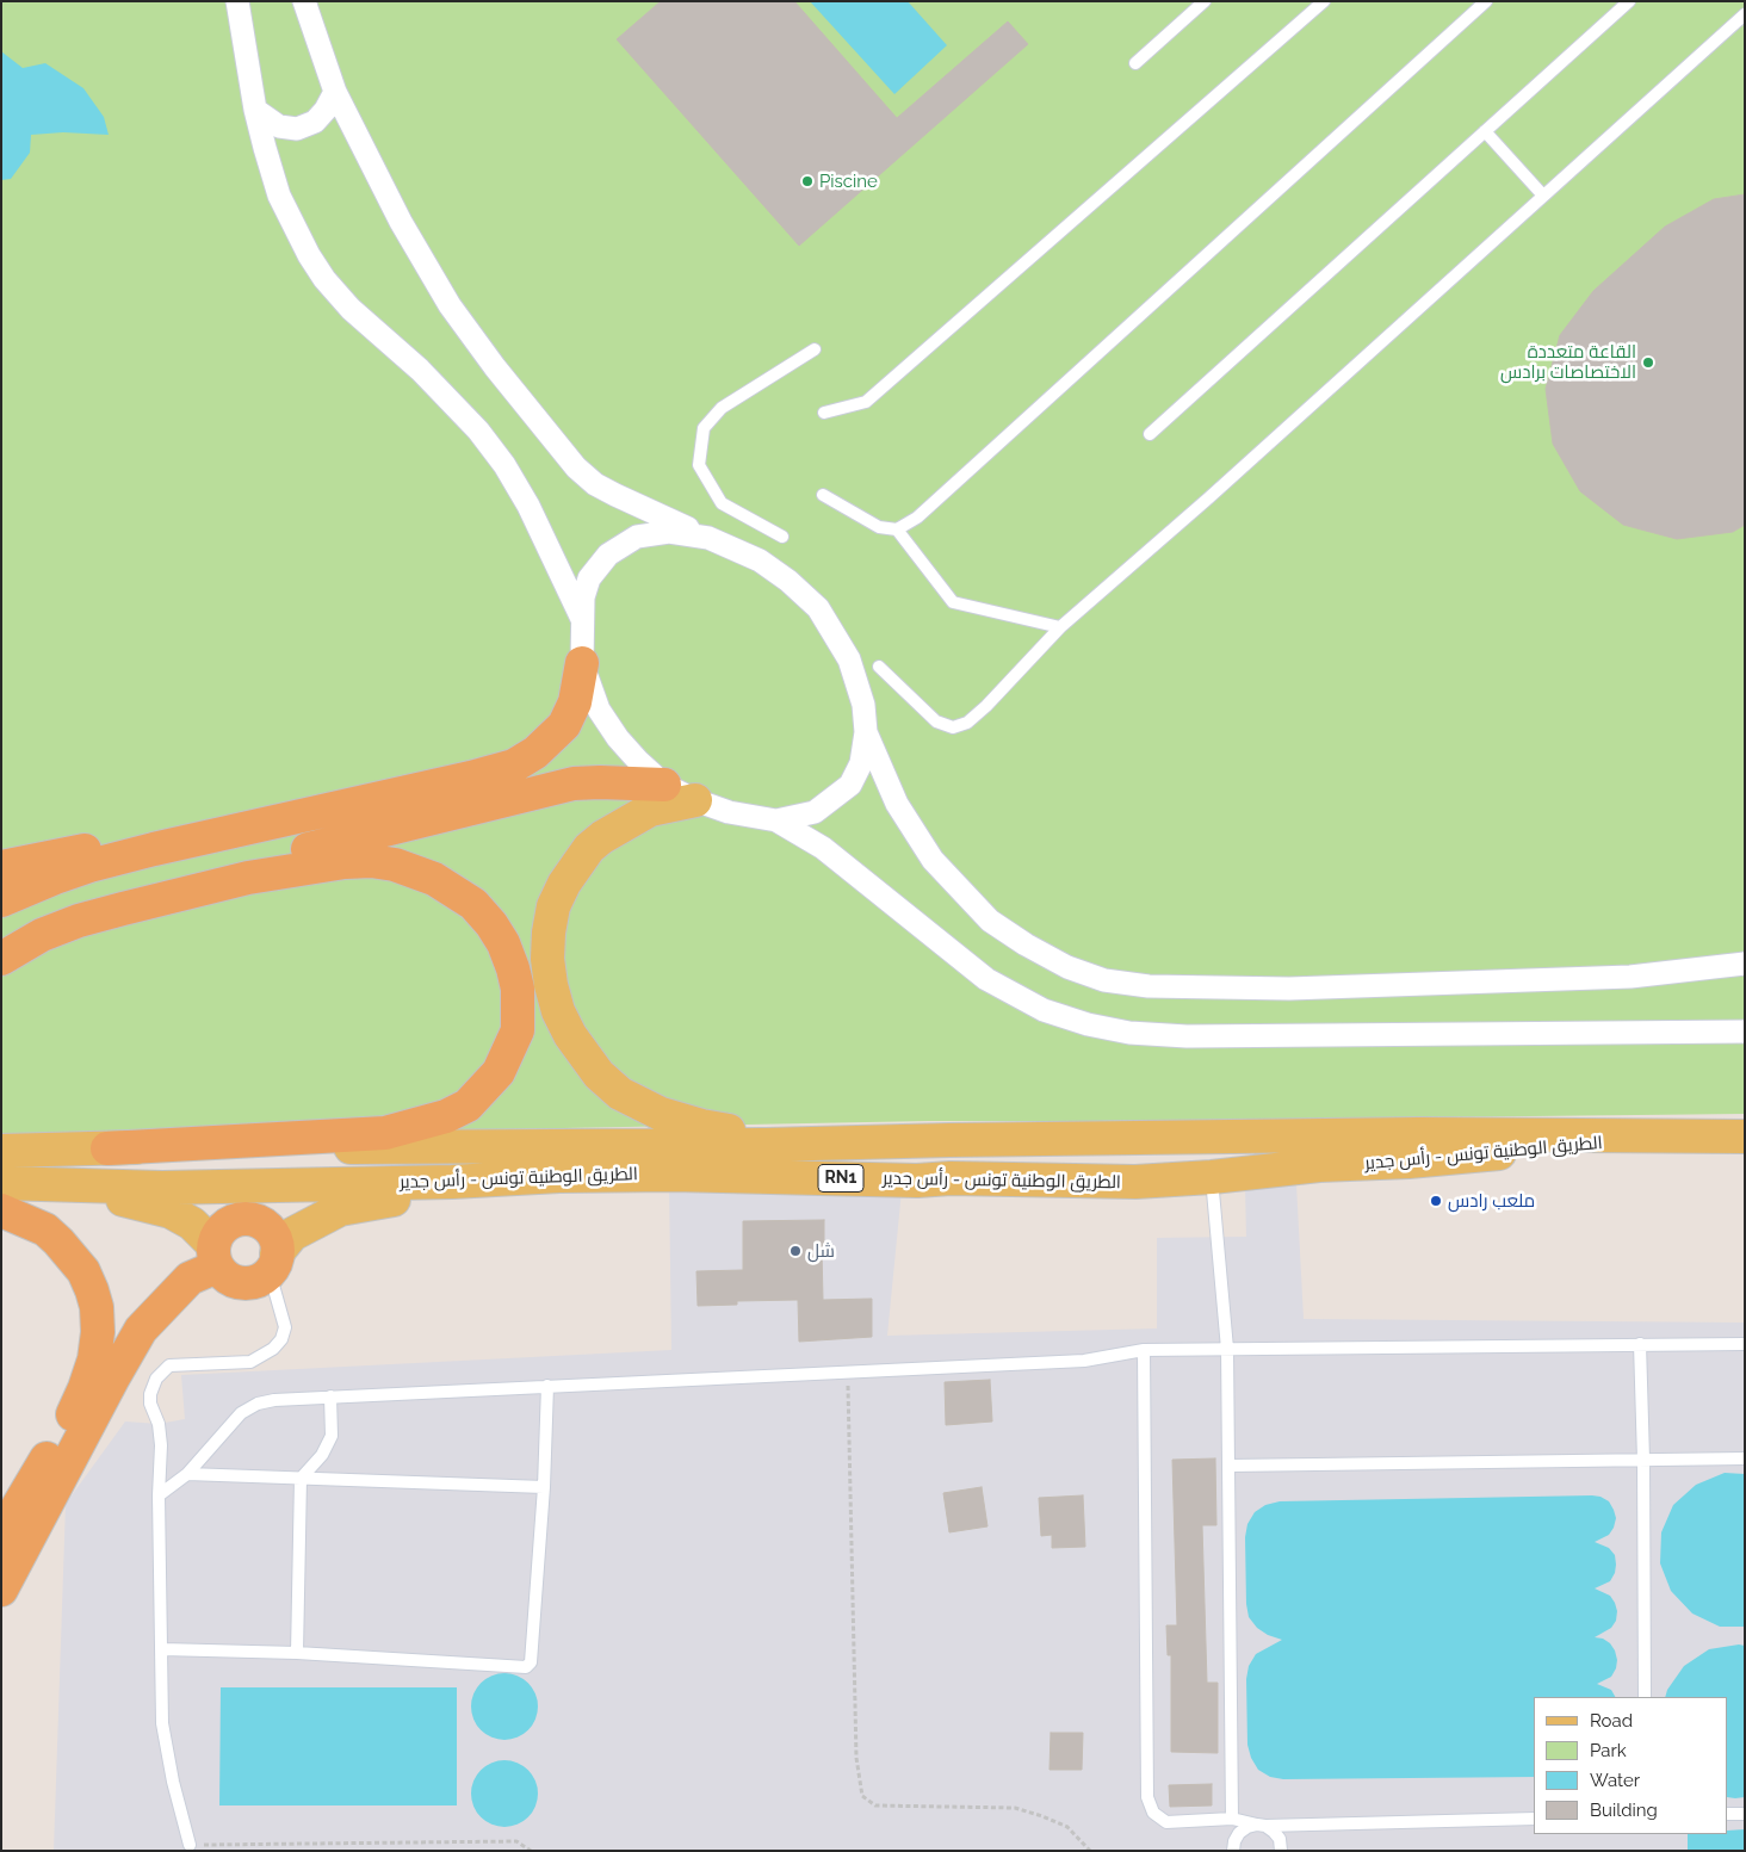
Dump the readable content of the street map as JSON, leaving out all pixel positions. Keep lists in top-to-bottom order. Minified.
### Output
{"streets":{"main road":["الطريق الوطنية تونس - رأس جدير","RN1"]},"places":["Piscine","القاعة متعددة الاختصاصات برادس","ملعب رادس","شل"],"legend":["Road","Park","Water","Building"]}
